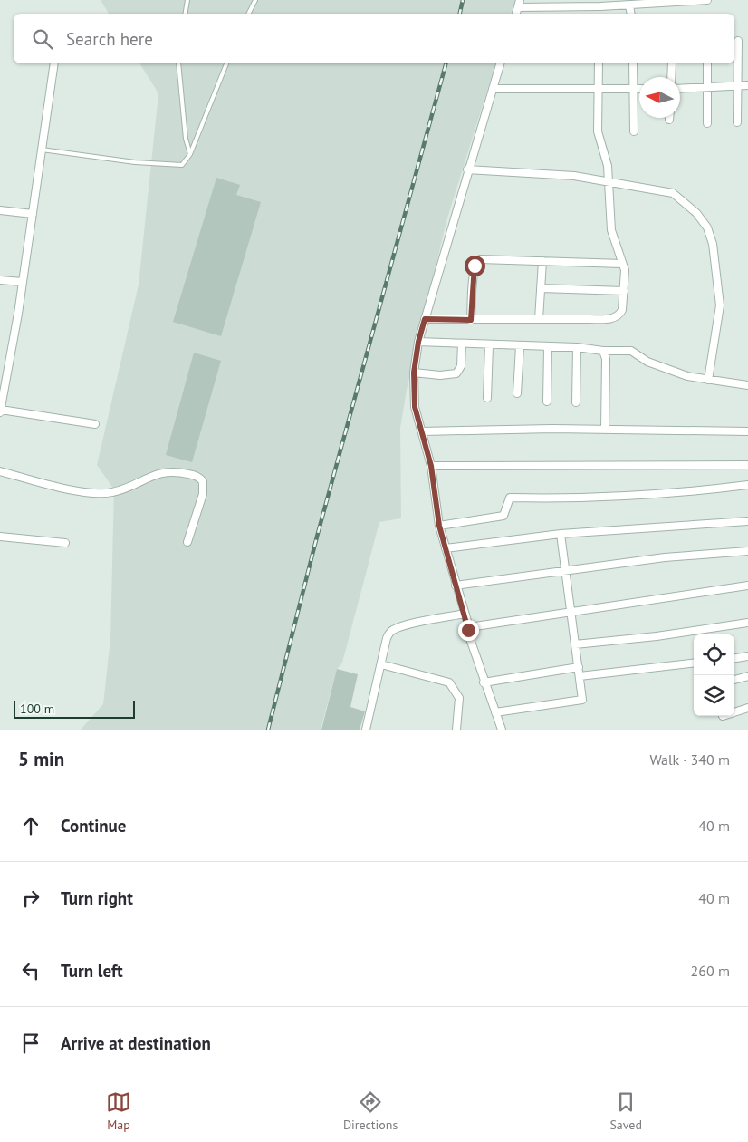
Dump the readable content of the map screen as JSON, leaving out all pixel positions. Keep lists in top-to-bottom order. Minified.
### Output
{"scale_bar":"100 m","north":"left","page":{"search":"Search here","scale":"100 m","heading":["5 min","Walk · 340 m"],"list":[["Continue","40 m"],["Turn right","40 m"],["Turn left","260 m"],"Arrive at destination"],"nav":["Map","Directions","Saved"]}}
